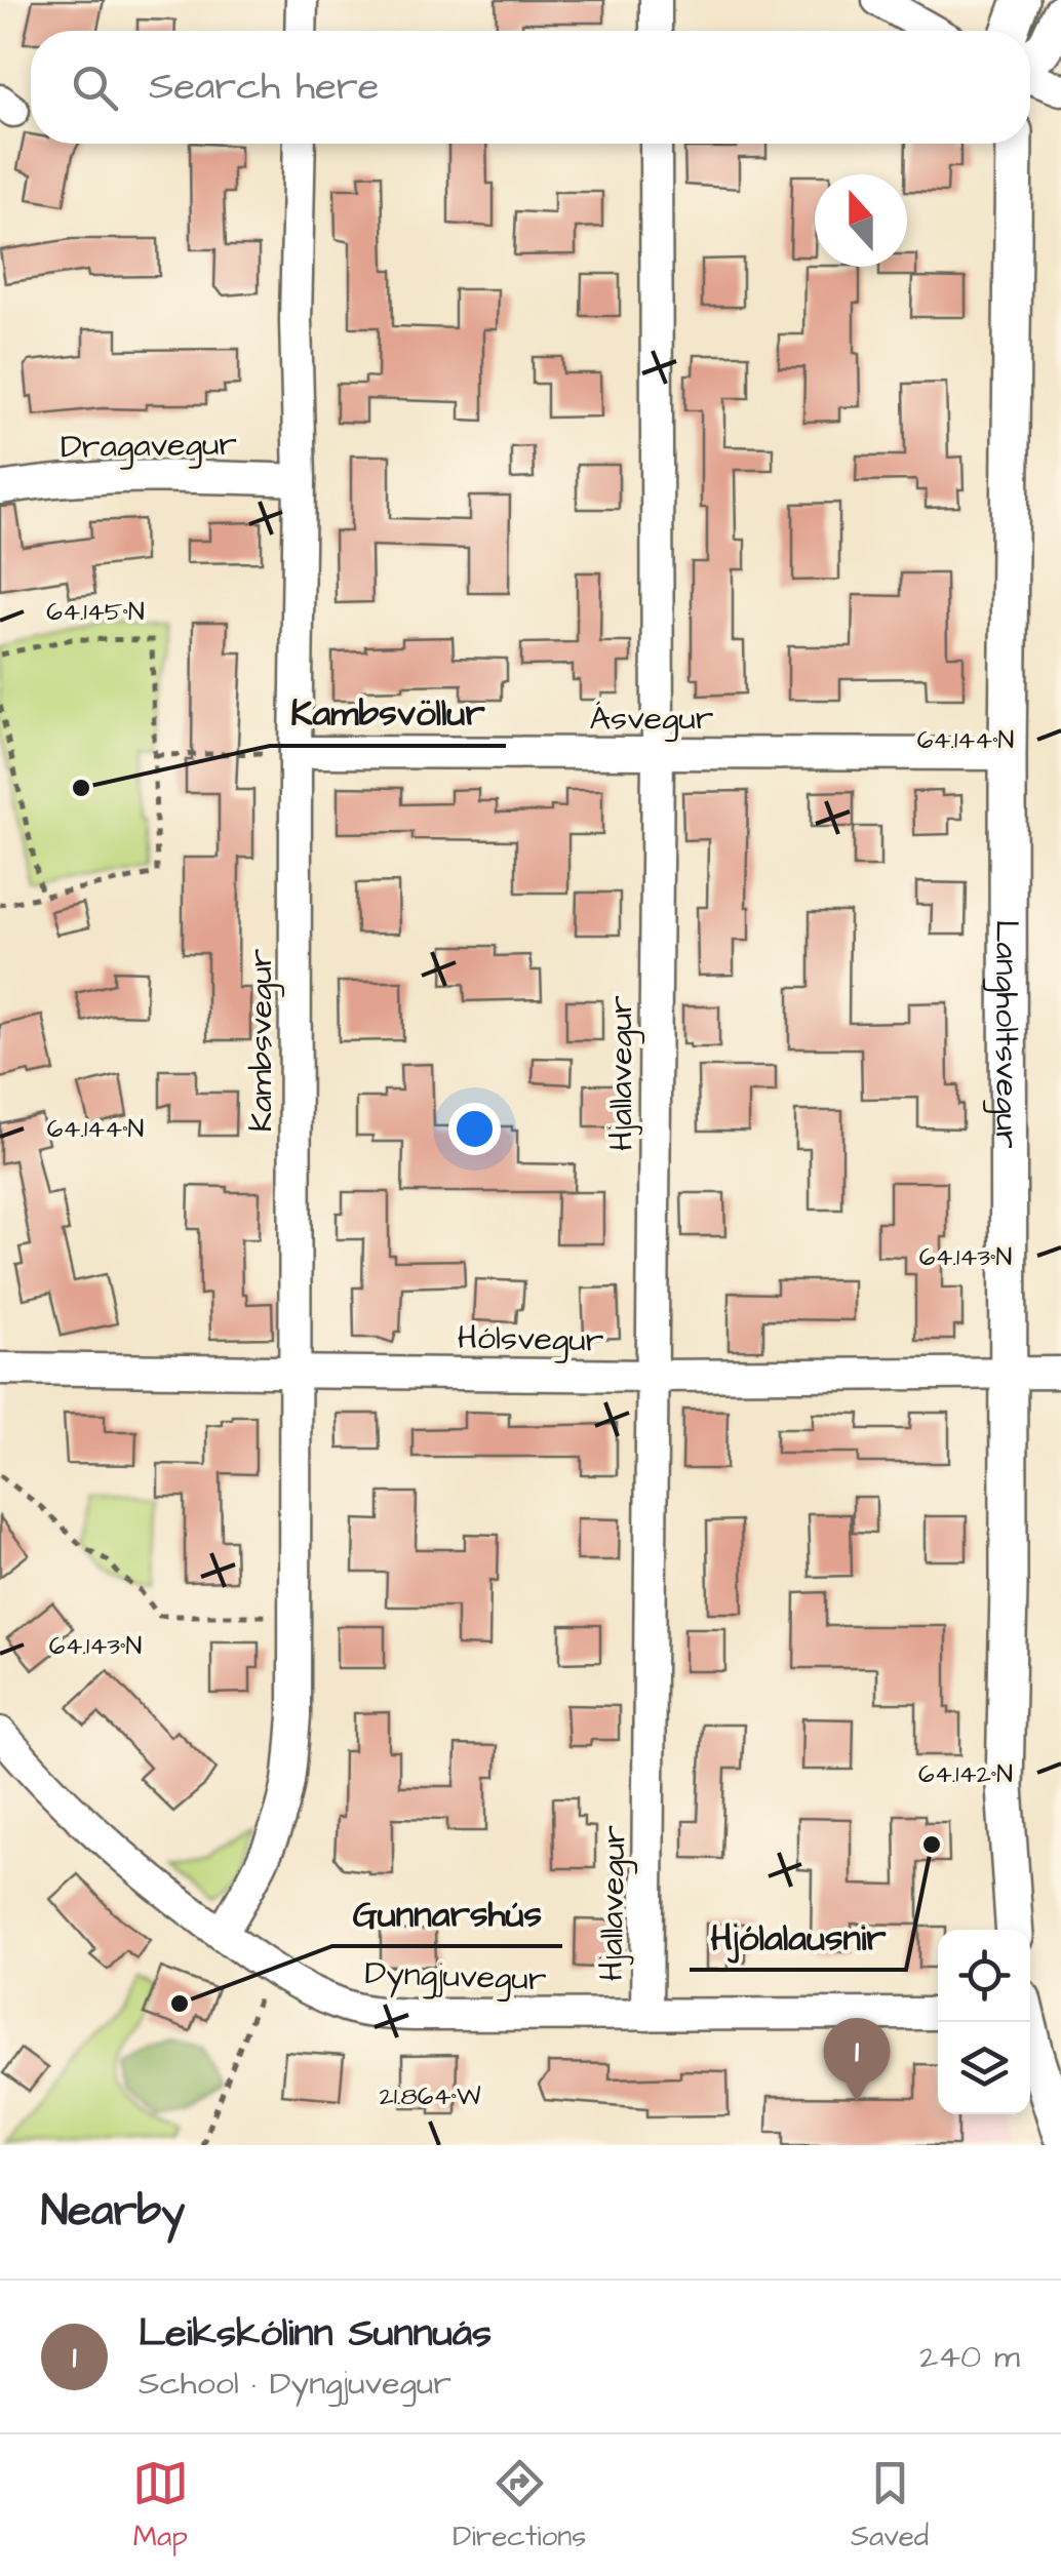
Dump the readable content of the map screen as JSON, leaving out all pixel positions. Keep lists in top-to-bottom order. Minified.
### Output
{"streets":{"street":["Dragavegur","Ásvegur","Langholtsvegur","Kambsvegur","Hjallavegur","Hólsvegur","Dyngjuvegur"]},"crossings":[["Dragavegur","Kambsvegur"],["Ásvegur","Langholtsvegur"],["Ásvegur","Kambsvegur"],["Ásvegur","Hjallavegur"],["Langholtsvegur","Hólsvegur"],["Kambsvegur","Hólsvegur"],["Kambsvegur","Dyngjuvegur"],["Hjallavegur","Hólsvegur"],["Hjallavegur","Dyngjuvegur"]],"places":["Kambsvöllur","Hjólalausnir","Gunnarshús"],"north":"top","page":{"search":"Search here","pins":"1","heading":"Nearby","list":[{"mark":"1","name":"Leikskólinn Sunnuás","note":"School · Dyngjuvegur","value":"240 m"}],"nav":["Map","Directions","Saved"]},"coordinates":["64.145°N","64.144°N","64.143°N","64.142°N","21.864°W"]}
